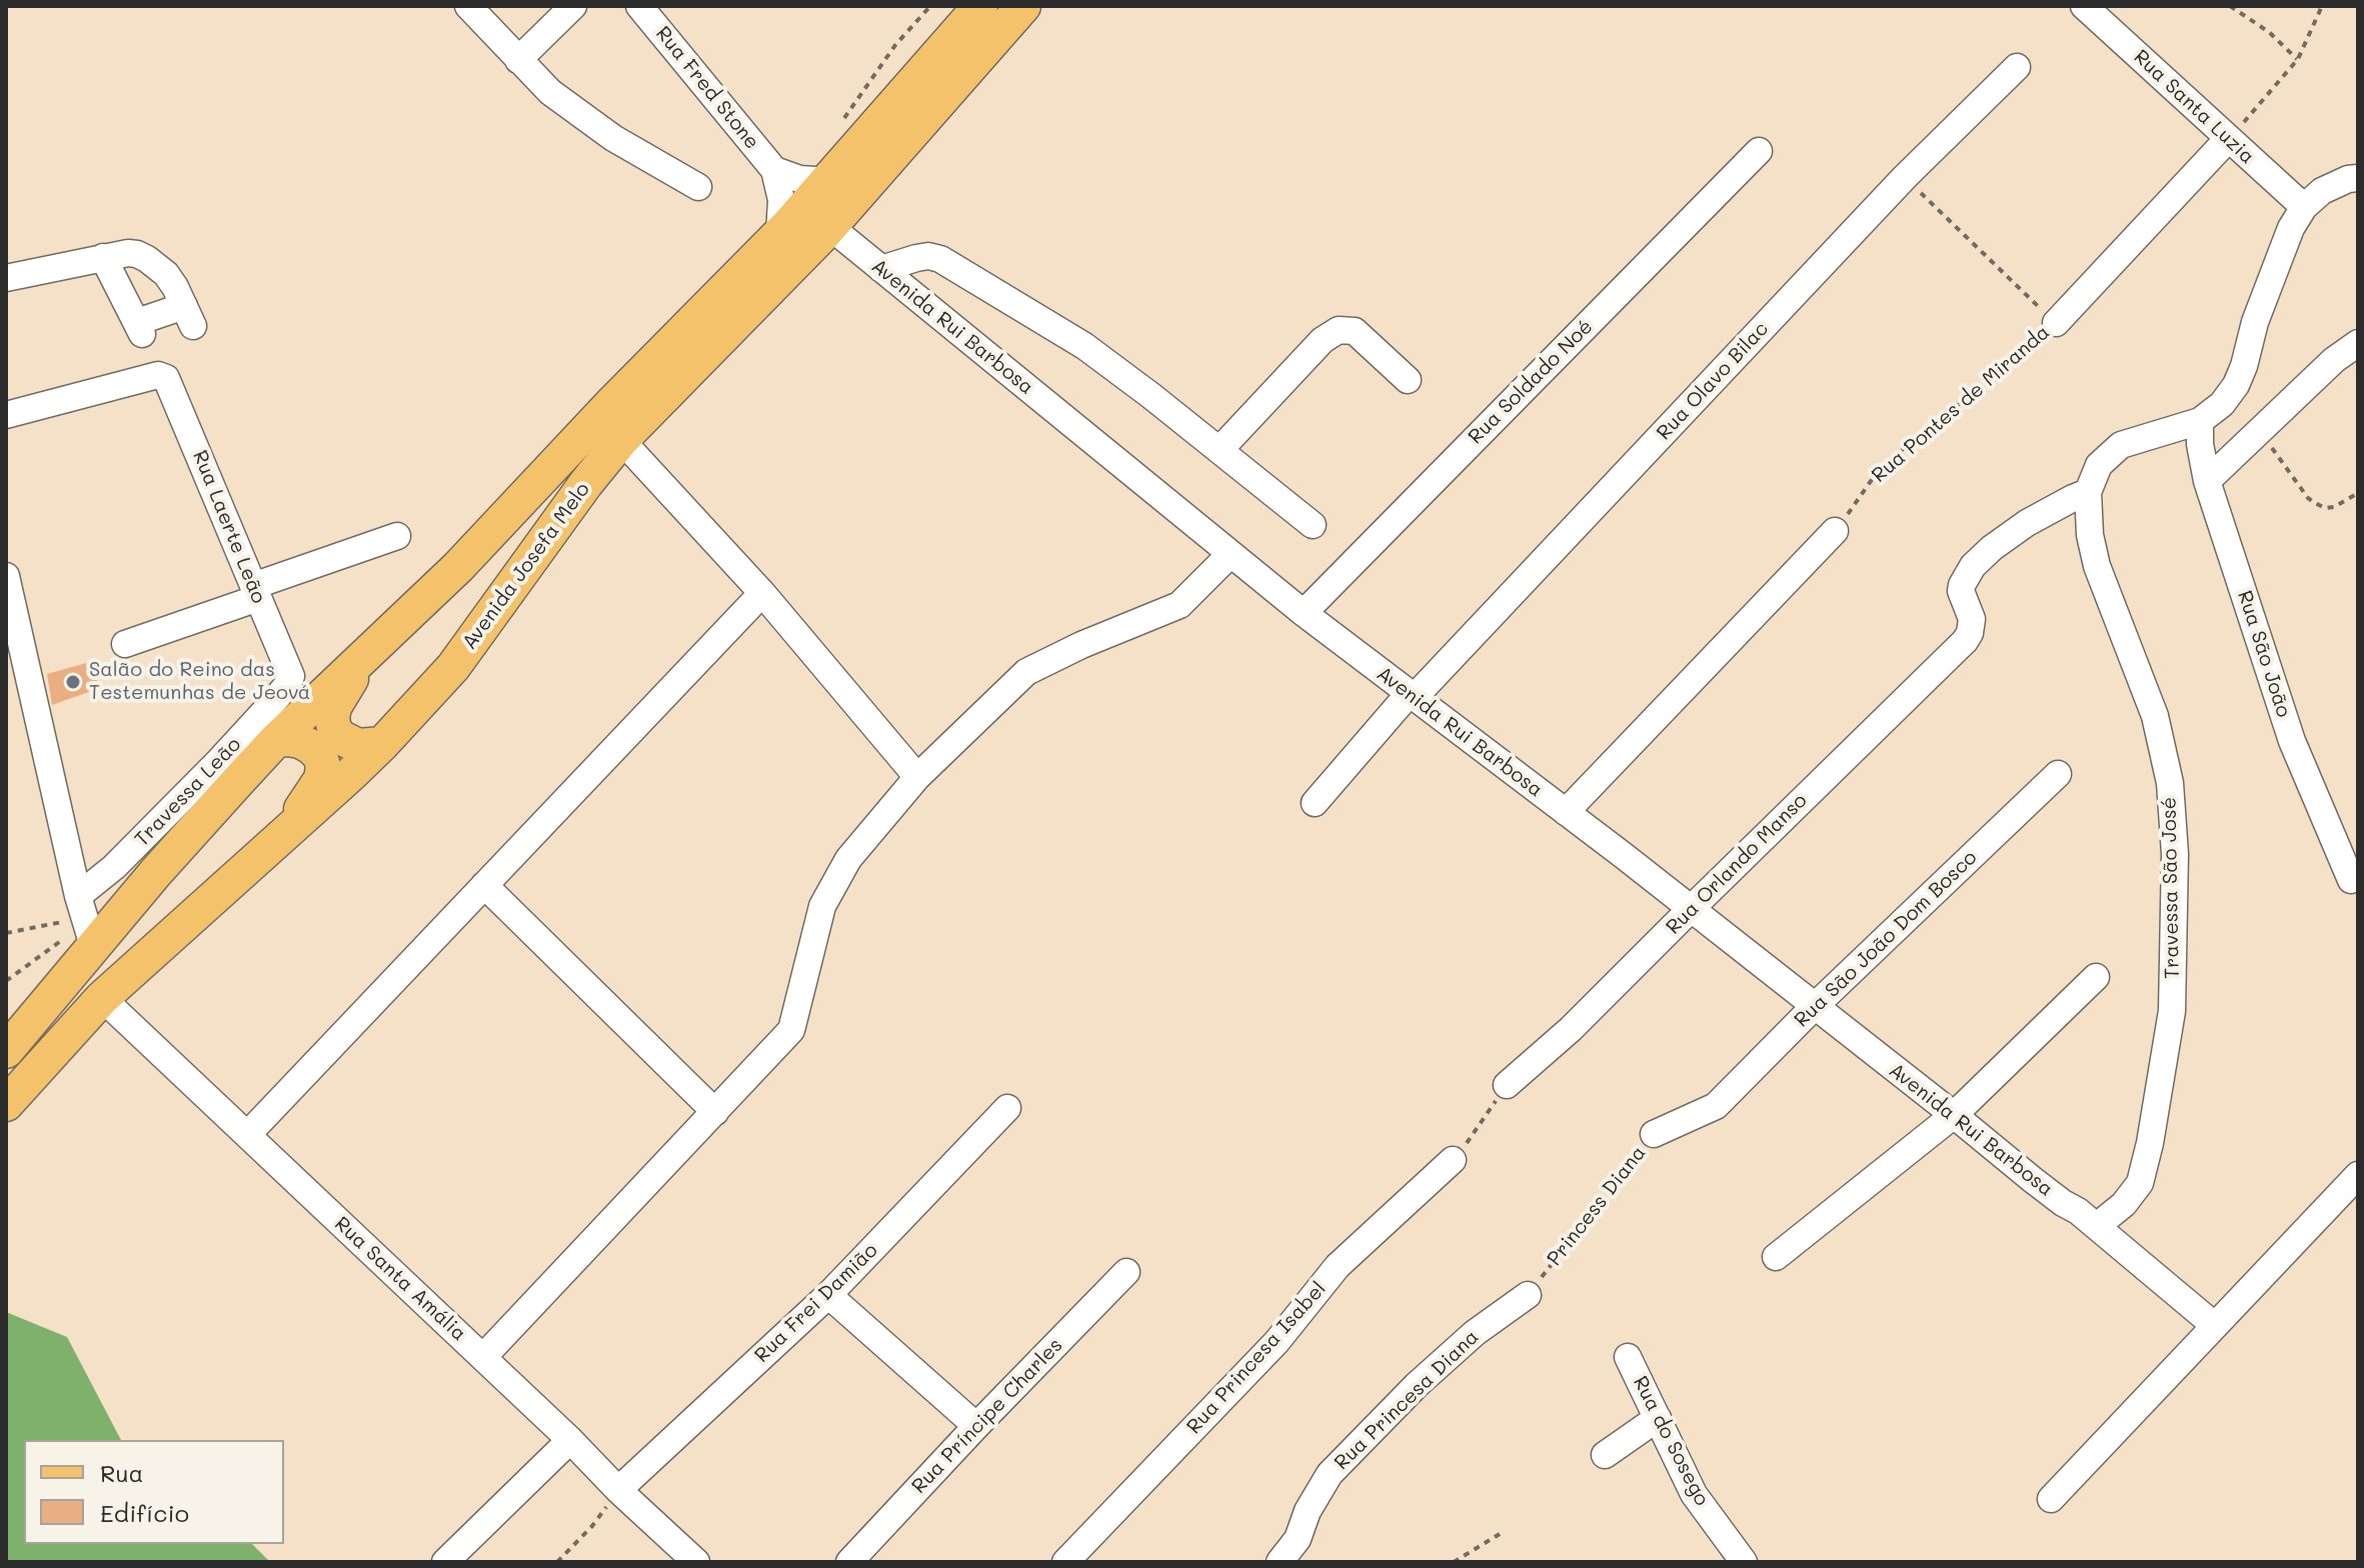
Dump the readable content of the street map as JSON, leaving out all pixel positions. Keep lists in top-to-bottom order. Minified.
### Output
{"streets":{"main road":["Avenida Josefa Melo"],"street":["Rua Fred Stone","Rua Santa Luzia","Avenida Rui Barbosa","Rua Olavo Bilac","Rua Soldado Noé","Rua Pontes de Miranda","Rua Laerte Leão","Rua São João","Travessa Leão","Rua Orlando Manso","Travessa São José","Rua São João Dom Bosco","Princess Diana","Rua Santa Amália","Rua Frei Damião","Rua Princesa Isabel","Rua Princesa Diana","Rua Príncipe Charles","Rua do Sosego"]},"crossings":[["Rua Santa Luzia","Rua Pontes de Miranda"],["Avenida Rui Barbosa","Rua Olavo Bilac"],["Avenida Rui Barbosa","Rua Soldado Noé"],["Avenida Rui Barbosa","Avenida Josefa Melo"],["Avenida Rui Barbosa","Rua Orlando Manso"],["Avenida Rui Barbosa","Travessa São José"],["Avenida Rui Barbosa","Rua São João Dom Bosco"],["Rua Laerte Leão","Travessa Leão"],["Avenida Josefa Melo","Travessa Leão"],["Avenida Josefa Melo","Rua Santa Amália"],["Rua Orlando Manso","Travessa São José"],["Rua São João Dom Bosco","Princess Diana"],["Princess Diana","Rua Princesa Diana"],["Rua Santa Amália","Rua Frei Damião"]],"places":["Salão do Reino das Testemunhas de Jeová"],"legend":["Rua","Edifício"]}
